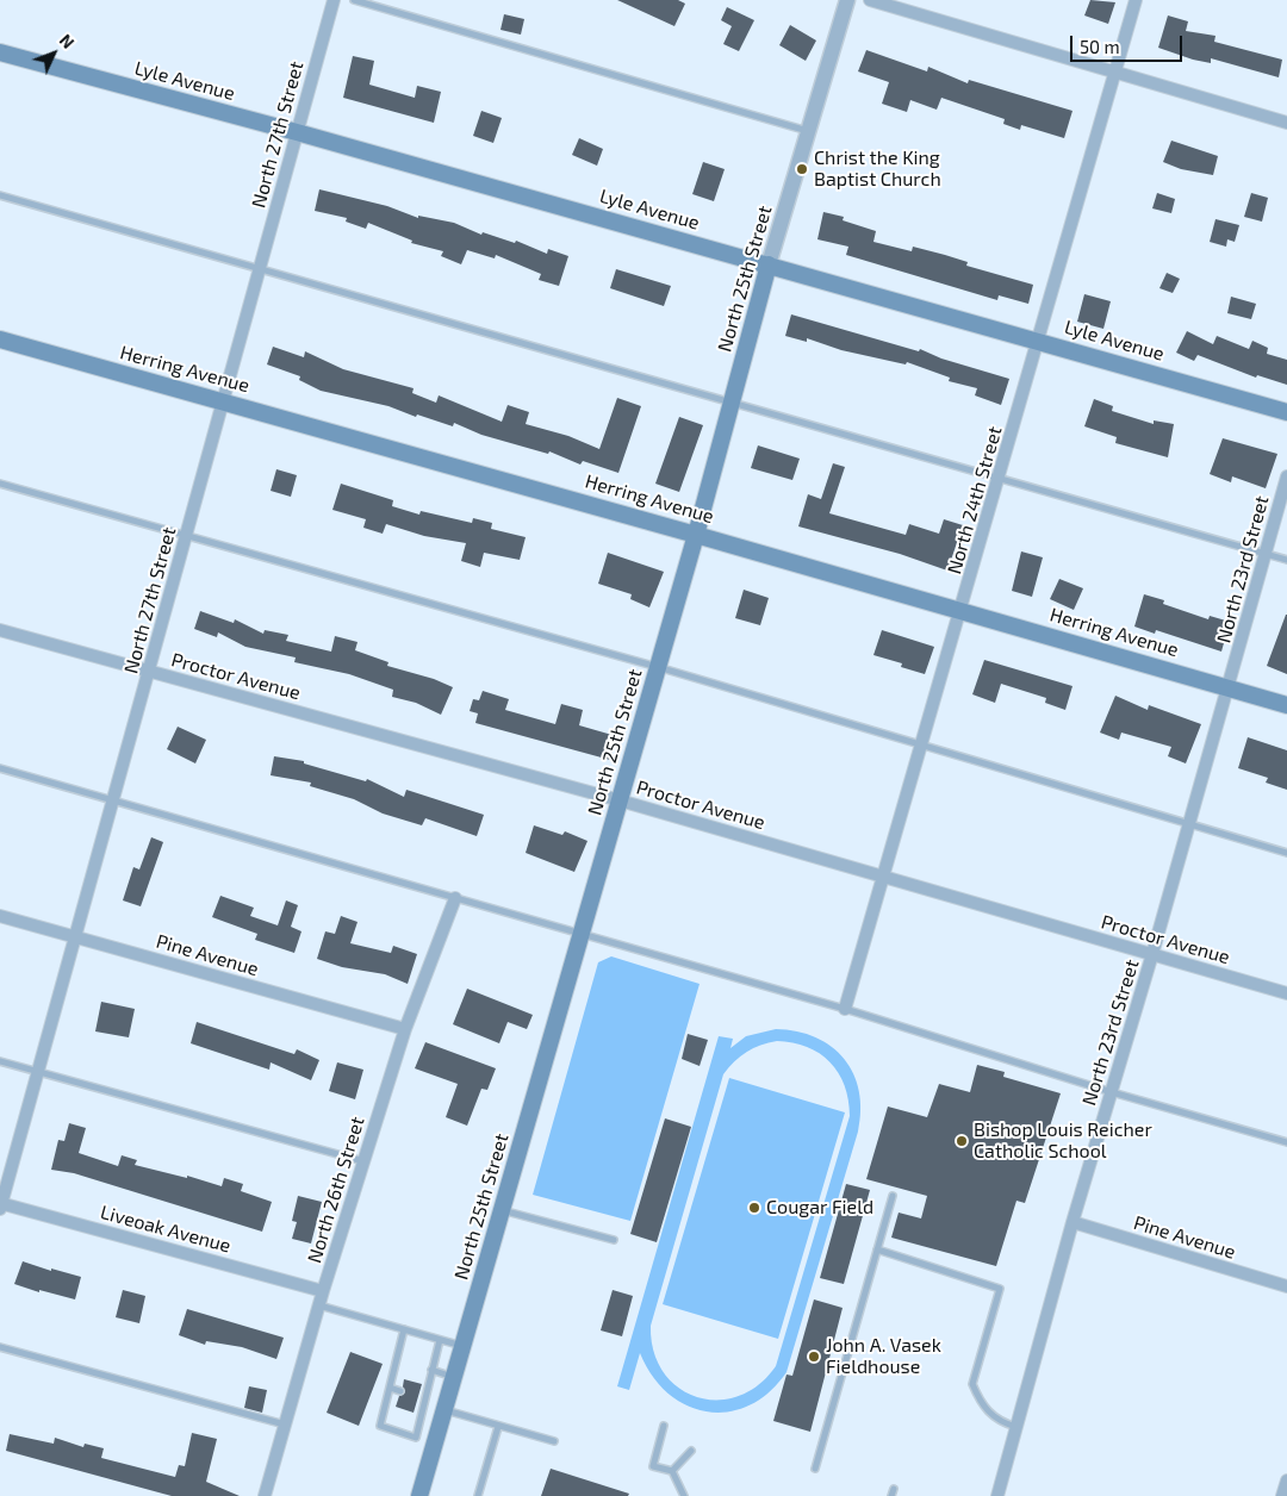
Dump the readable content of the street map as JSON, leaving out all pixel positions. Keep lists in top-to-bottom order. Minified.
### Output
{"streets":{"main road":["Lyle Avenue","North 25th Street","Herring Avenue"],"street":["North 27th Street","North 24th Street","North 23rd Street","Proctor Avenue","Pine Avenue","North 26th Street","Liveoak Avenue"]},"crossings":[["Lyle Avenue","North 27th Street"],["Lyle Avenue","North 25th Street"],["Lyle Avenue","North 24th Street"],["North 27th Street","Herring Avenue"],["North 27th Street","Proctor Avenue"],["North 27th Street","Pine Avenue"],["North 27th Street","Liveoak Avenue"],["North 25th Street","Herring Avenue"],["North 25th Street","Proctor Avenue"],["Herring Avenue","North 24th Street"],["Herring Avenue","North 23rd Street"],["North 24th Street","Proctor Avenue"],["North 23rd Street","Proctor Avenue"],["North 23rd Street","Pine Avenue"],["Pine Avenue","North 26th Street"],["North 26th Street","Liveoak Avenue"]],"places":["Christ the King Baptist Church","Bishop Louis Reicher Catholic School","Cougar Field","John A. Vasek Fieldhouse"],"scale_bar":"50 m","north":"top right"}
